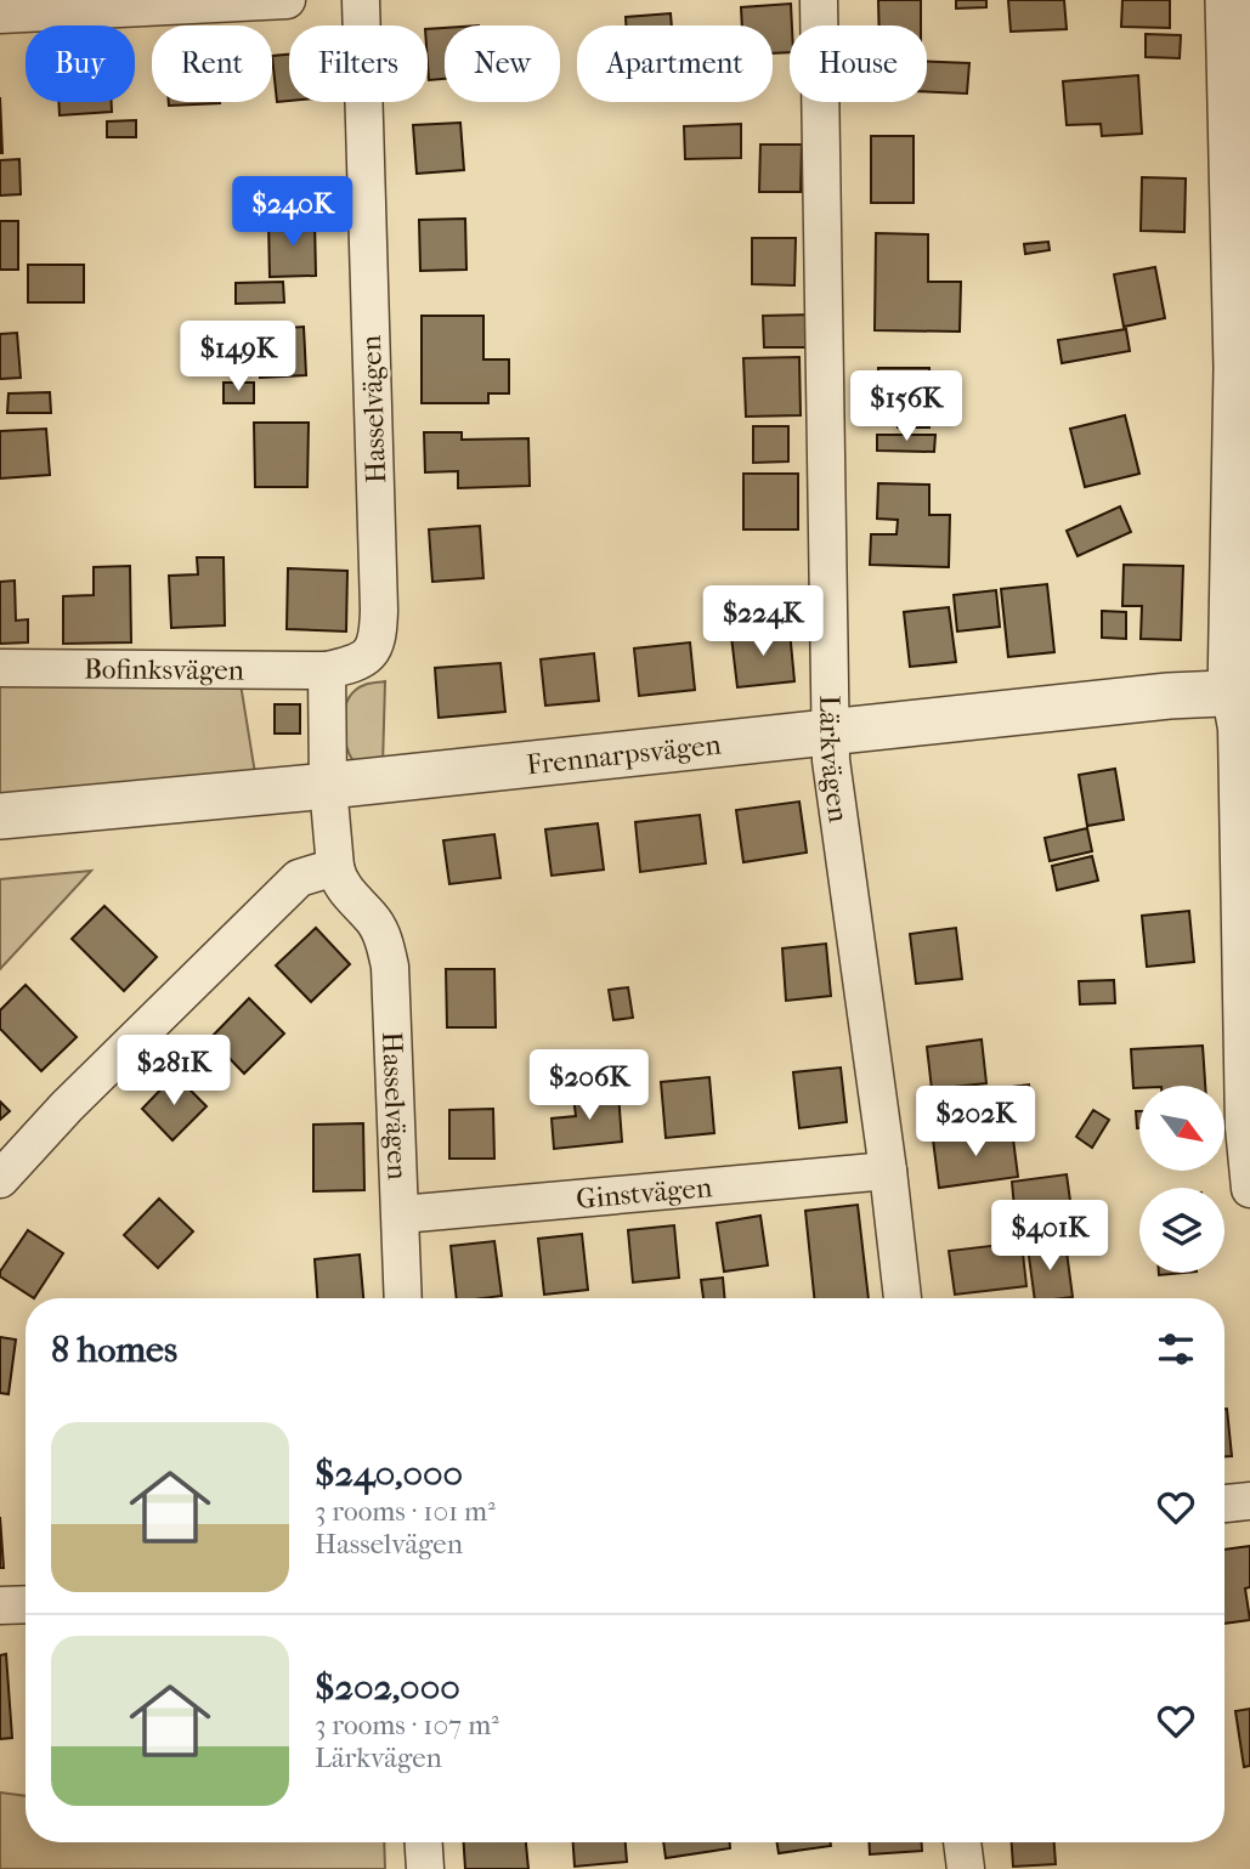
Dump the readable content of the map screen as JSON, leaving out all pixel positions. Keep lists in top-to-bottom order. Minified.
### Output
{"streets":{"street":["Hasselvägen","Bofinksvägen","Frennarpsvägen","Lärkvägen","Ginstvägen"]},"crossings":[["Hasselvägen","Bofinksvägen"],["Hasselvägen","Ginstvägen"],["Frennarpsvägen","Lärkvägen"],["Lärkvägen","Ginstvägen"]],"north":"bottom right","page":{"chip":["Buy","Rent","Filters","New","Apartment","House"],"price":["$240K","$149K","$156K","$224K","$281K","$206K","$202K","$401K"],"heading":"8 homes","list":[{"name":"$240,000","note":"3 rooms · 101 m² · Hasselvägen"},{"name":"$202,000","note":"3 rooms · 107 m² · Lärkvägen"}]}}
